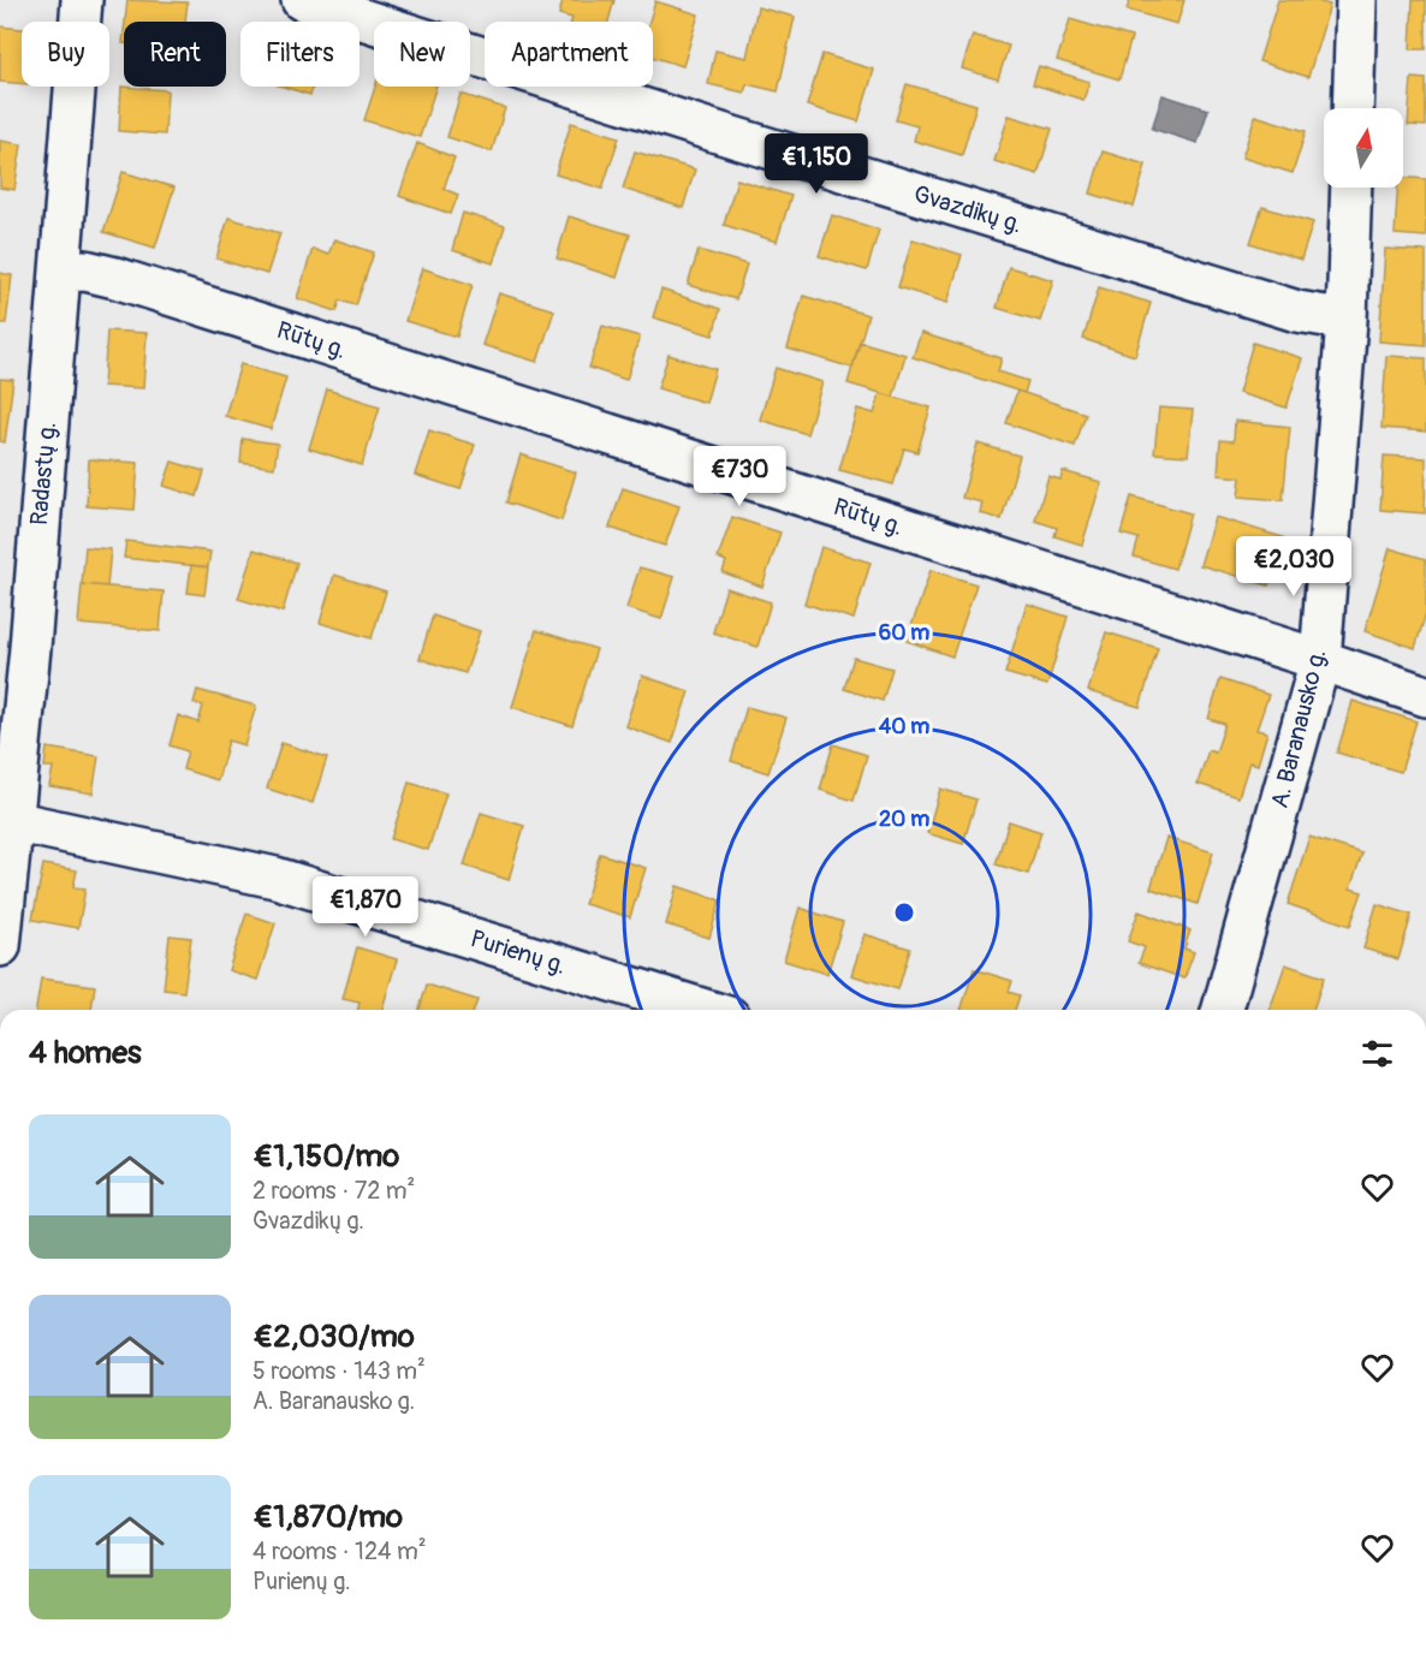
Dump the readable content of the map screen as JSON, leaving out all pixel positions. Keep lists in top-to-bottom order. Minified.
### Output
{"streets":{"street":["Gvazdikų g.","Rūtų g.","Radastų g.","A. Baranausko g.","Purienų g."]},"crossings":[["Gvazdikų g.","A. Baranausko g."],["Rūtų g.","Radastų g."],["Rūtų g.","A. Baranausko g."],["Radastų g.","Purienų g."]],"north":"top","page":{"chip":["Buy","Rent","Filters","New","Apartment"],"price":["€1,150","€730","€2,030","€1,870"],"heading":"4 homes","list":[{"name":"€1,150/mo","note":"2 rooms · 72 m² · Gvazdikų g."},{"name":"€2,030/mo","note":"5 rooms · 143 m² · A. Baranausko g."},{"name":"€1,870/mo","note":"4 rooms · 124 m² · Purienų g."}]},"rings":["60 m","40 m","20 m"]}
